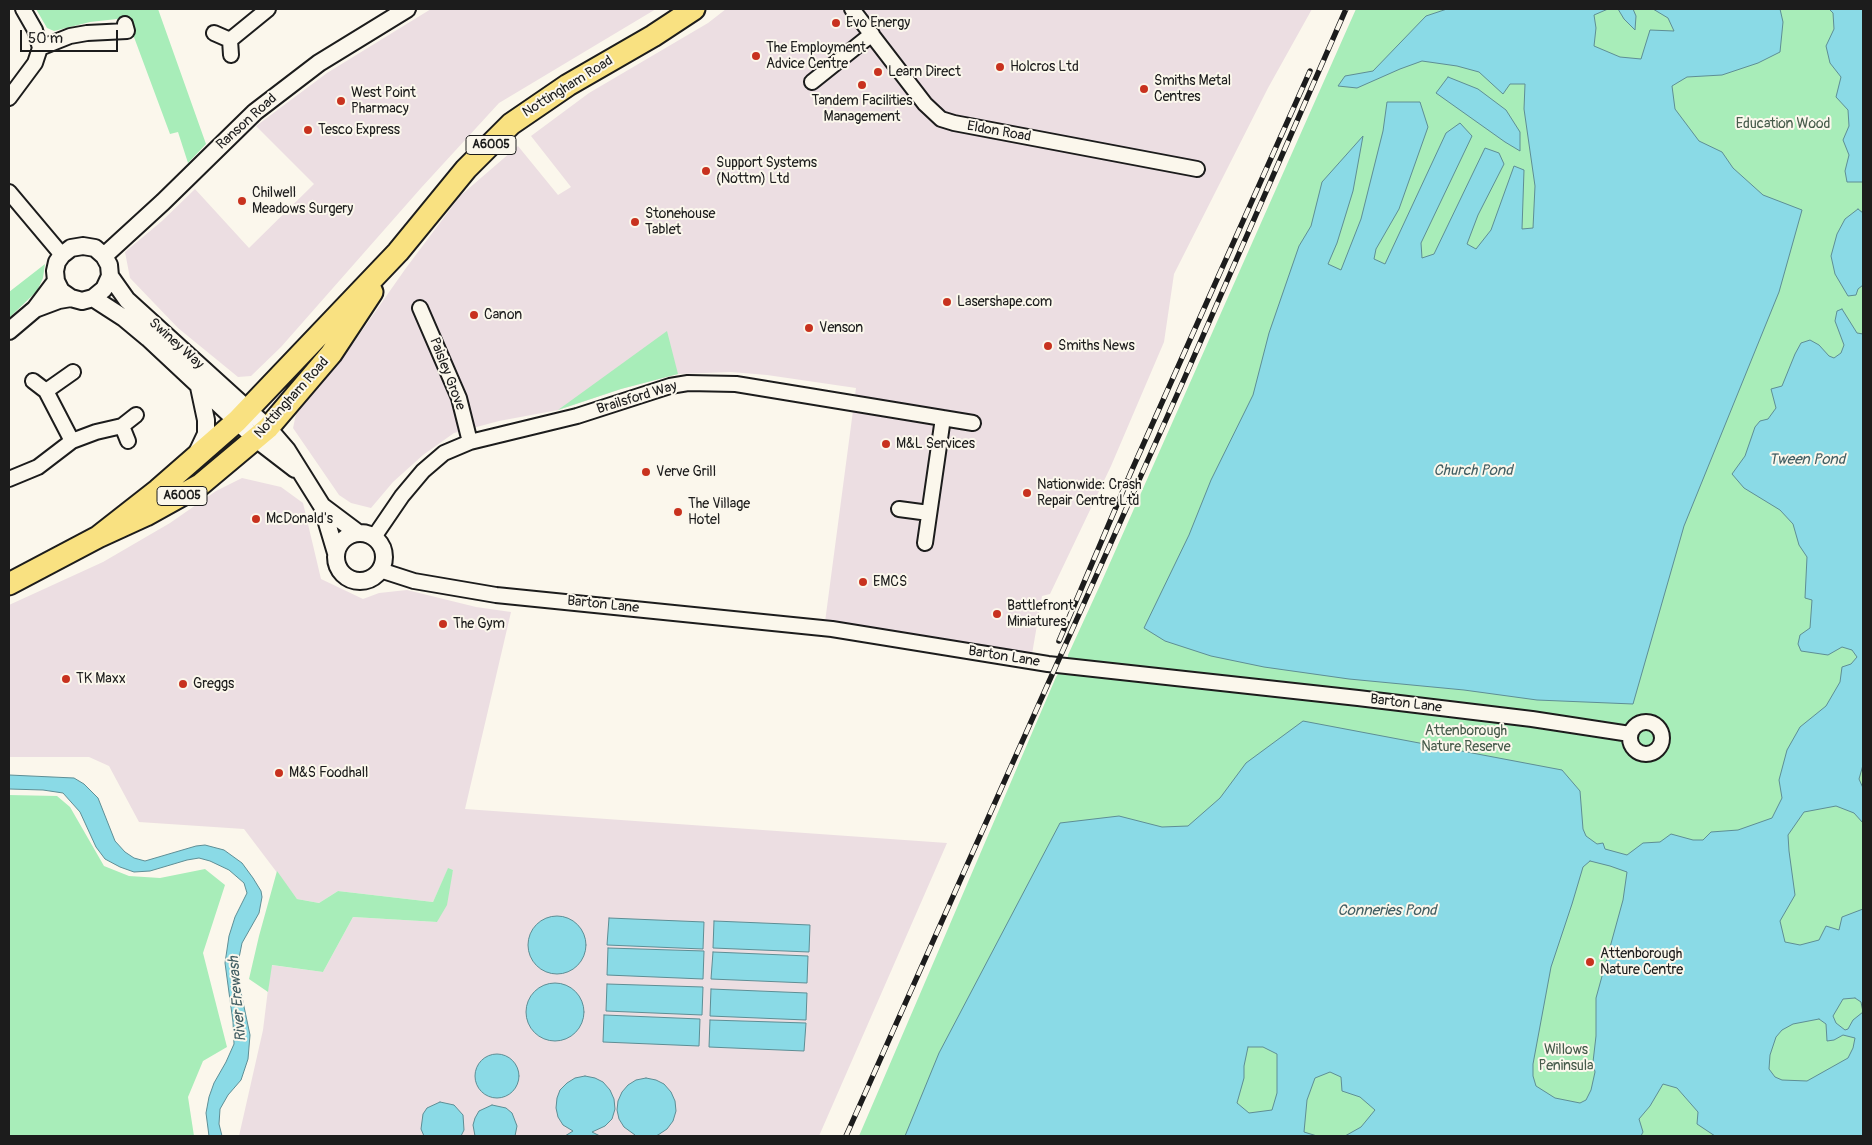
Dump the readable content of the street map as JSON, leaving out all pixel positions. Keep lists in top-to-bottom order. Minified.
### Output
{"streets":{"main road":["Nottingham Road","A6005"],"street":["Ranson Road","Eldon Road","Swiney Way","Paisley Grove","Brailsford Way","Barton Lane"]},"crossings":[["Nottingham Road","Swiney Way"],["Ranson Road","Swiney Way"],["Paisley Grove","Brailsford Way"],["Brailsford Way","Barton Lane"]],"water":["Tween Pond","Church Pond","Conneries Pond","River Erewash"],"parks":["Education Wood","Attenborough Nature Reserve","Willows Peninsula"],"places":["Evo Energy","The Employment Advice Centre","Holcros Ltd","Learn Direct","Tandem Facilities Management","Smiths Metal Centres","West Point Pharmacy","Tesco Express","Support Systems (Nottm) Ltd","Chilwell Meadows Surgery","Stonehouse Tablet","Lasershape.com","Canon","Venson","Smiths News","M&L Services","Verve Grill","Nationwide: Crash Repair Centre Ltd","The Village Hotel","McDonald's","EMCS","Battlefront Miniatures","The Gym","TK Maxx","Greggs","M&S Foodhall","Attenborough Nature Centre"],"scale_bar":"50 m"}
